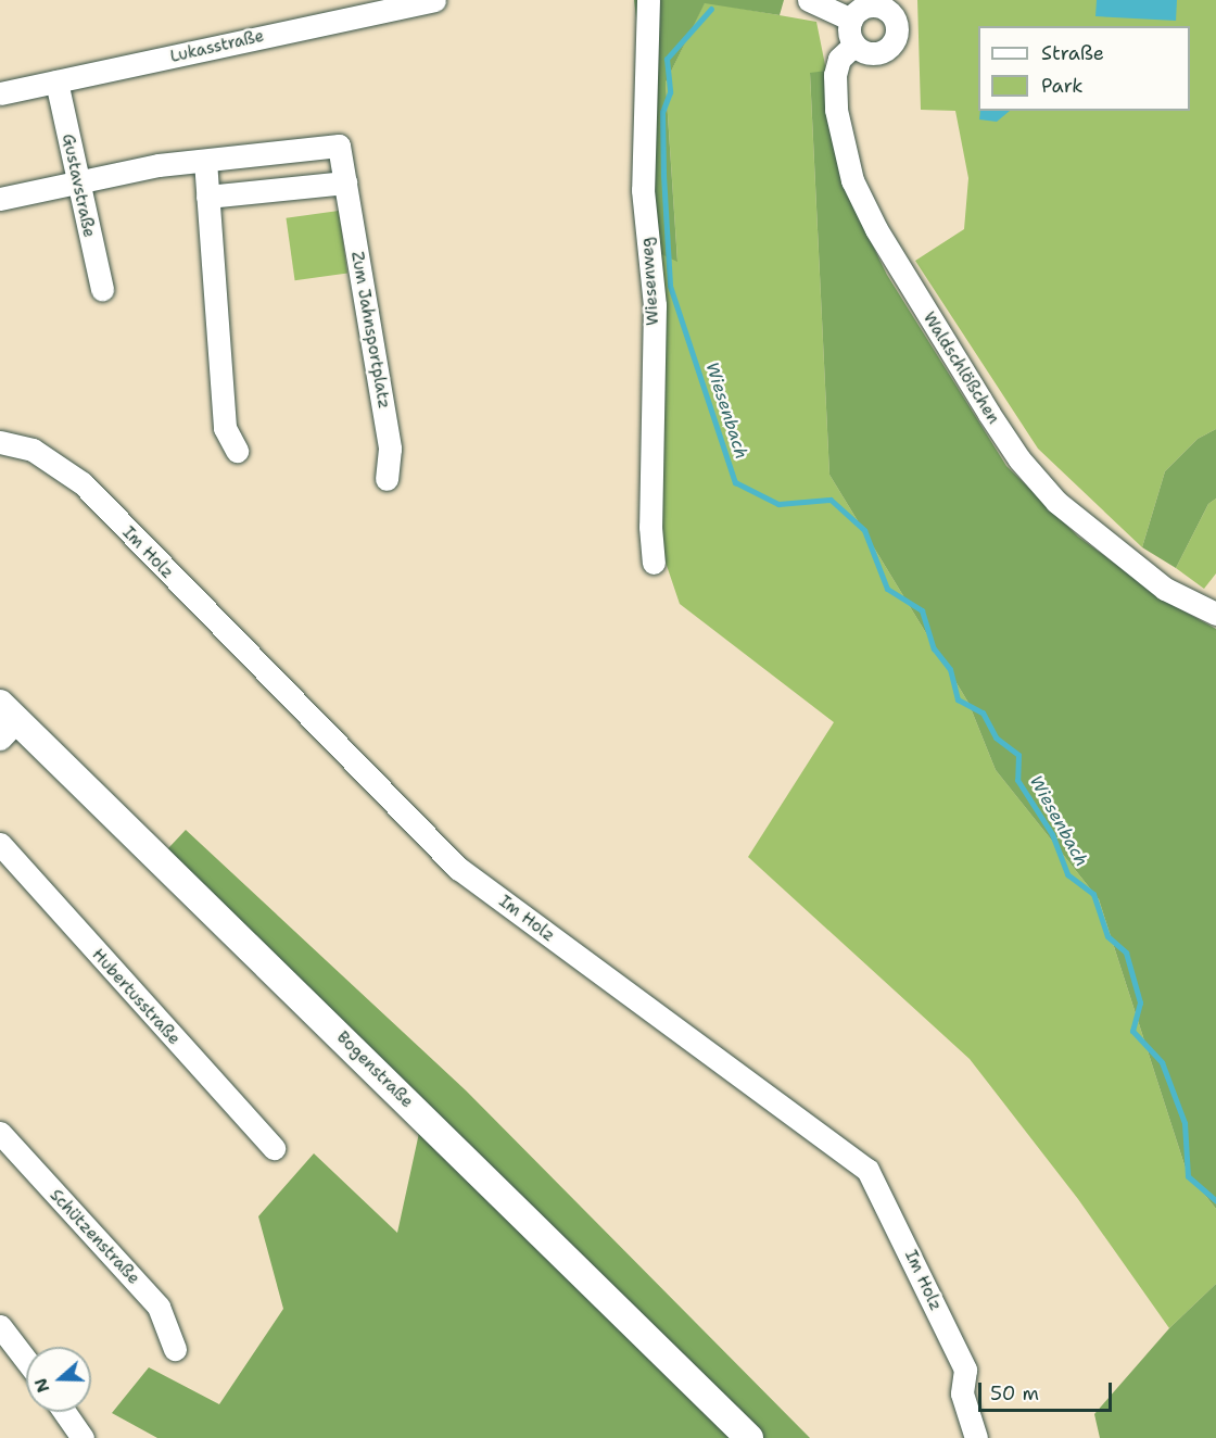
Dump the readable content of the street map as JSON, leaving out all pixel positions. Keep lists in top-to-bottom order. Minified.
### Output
{"streets":{"main road":["Bogenstraße"],"street":["Lukasstraße","Gustavstraße","Wiesenweg","Zum Jahnsportplatz","Waldschlößchen","Im Holz","Hubertusstraße","Schützenstraße"]},"crossings":[["Lukasstraße","Gustavstraße"],["Gustavstraße","Zum Jahnsportplatz"]],"water":["Wiesenbach"],"legend":["Straße","Park"],"scale_bar":"50 m","north":"left"}
